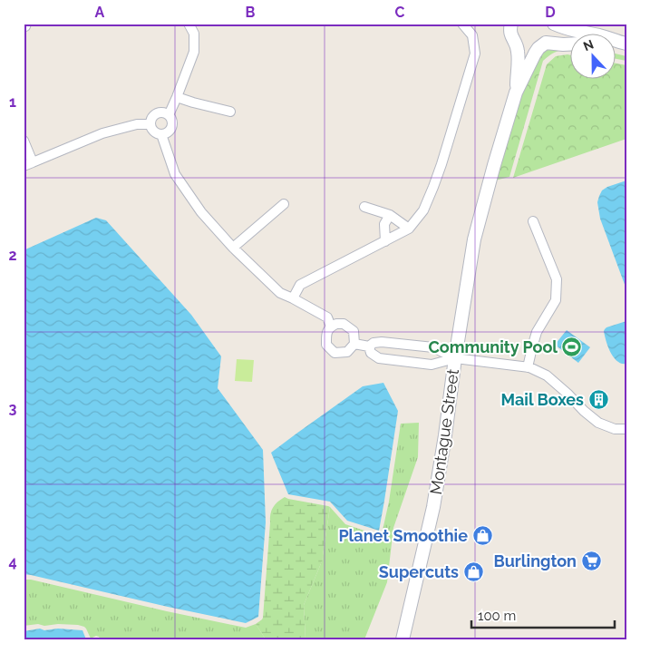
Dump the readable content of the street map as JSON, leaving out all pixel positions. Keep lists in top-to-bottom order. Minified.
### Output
{"streets":{"street":["Montague Street"]},"places":{"sports":["Community Pool"],"building":["Mail Boxes"],"shop":["Planet Smoothie","Supercuts"],"supermarket":["Burlington"]},"scale_bar":"100 m","north":"top","grid":{"columns":["A","B","C","D"],"rows":["1","2","3","4"]}}
